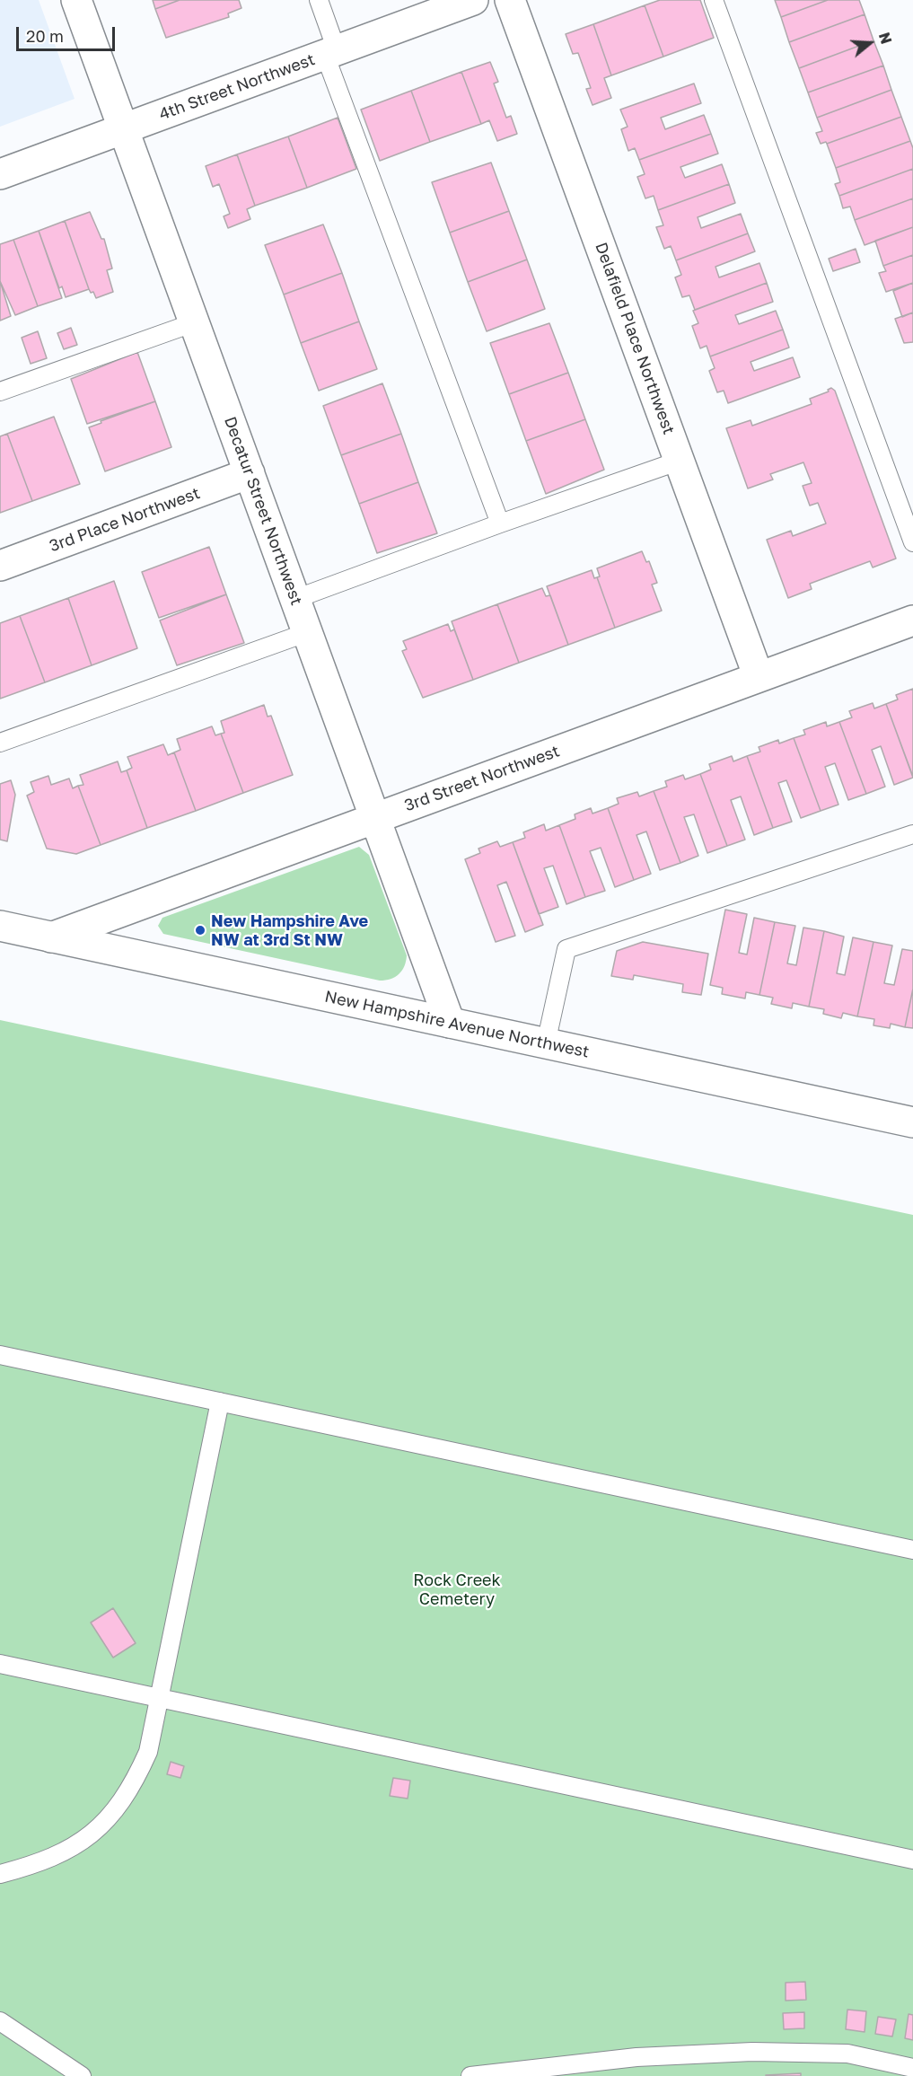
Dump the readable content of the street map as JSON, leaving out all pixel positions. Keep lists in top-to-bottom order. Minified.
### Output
{"streets":{"street":["4th Street Northwest","Delafield Place Northwest","Decatur Street Northwest","3rd Place Northwest","3rd Street Northwest","New Hampshire Avenue Northwest"]},"crossings":[["4th Street Northwest","Decatur Street Northwest"],["Delafield Place Northwest","3rd Street Northwest"],["Decatur Street Northwest","3rd Place Northwest"],["Decatur Street Northwest","3rd Street Northwest"],["Decatur Street Northwest","New Hampshire Avenue Northwest"],["3rd Street Northwest","New Hampshire Avenue Northwest"]],"parks":["Rock Creek Cemetery"],"places":["New Hampshire Ave NW at 3rd St NW"],"scale_bar":"20 m","north":"right"}
